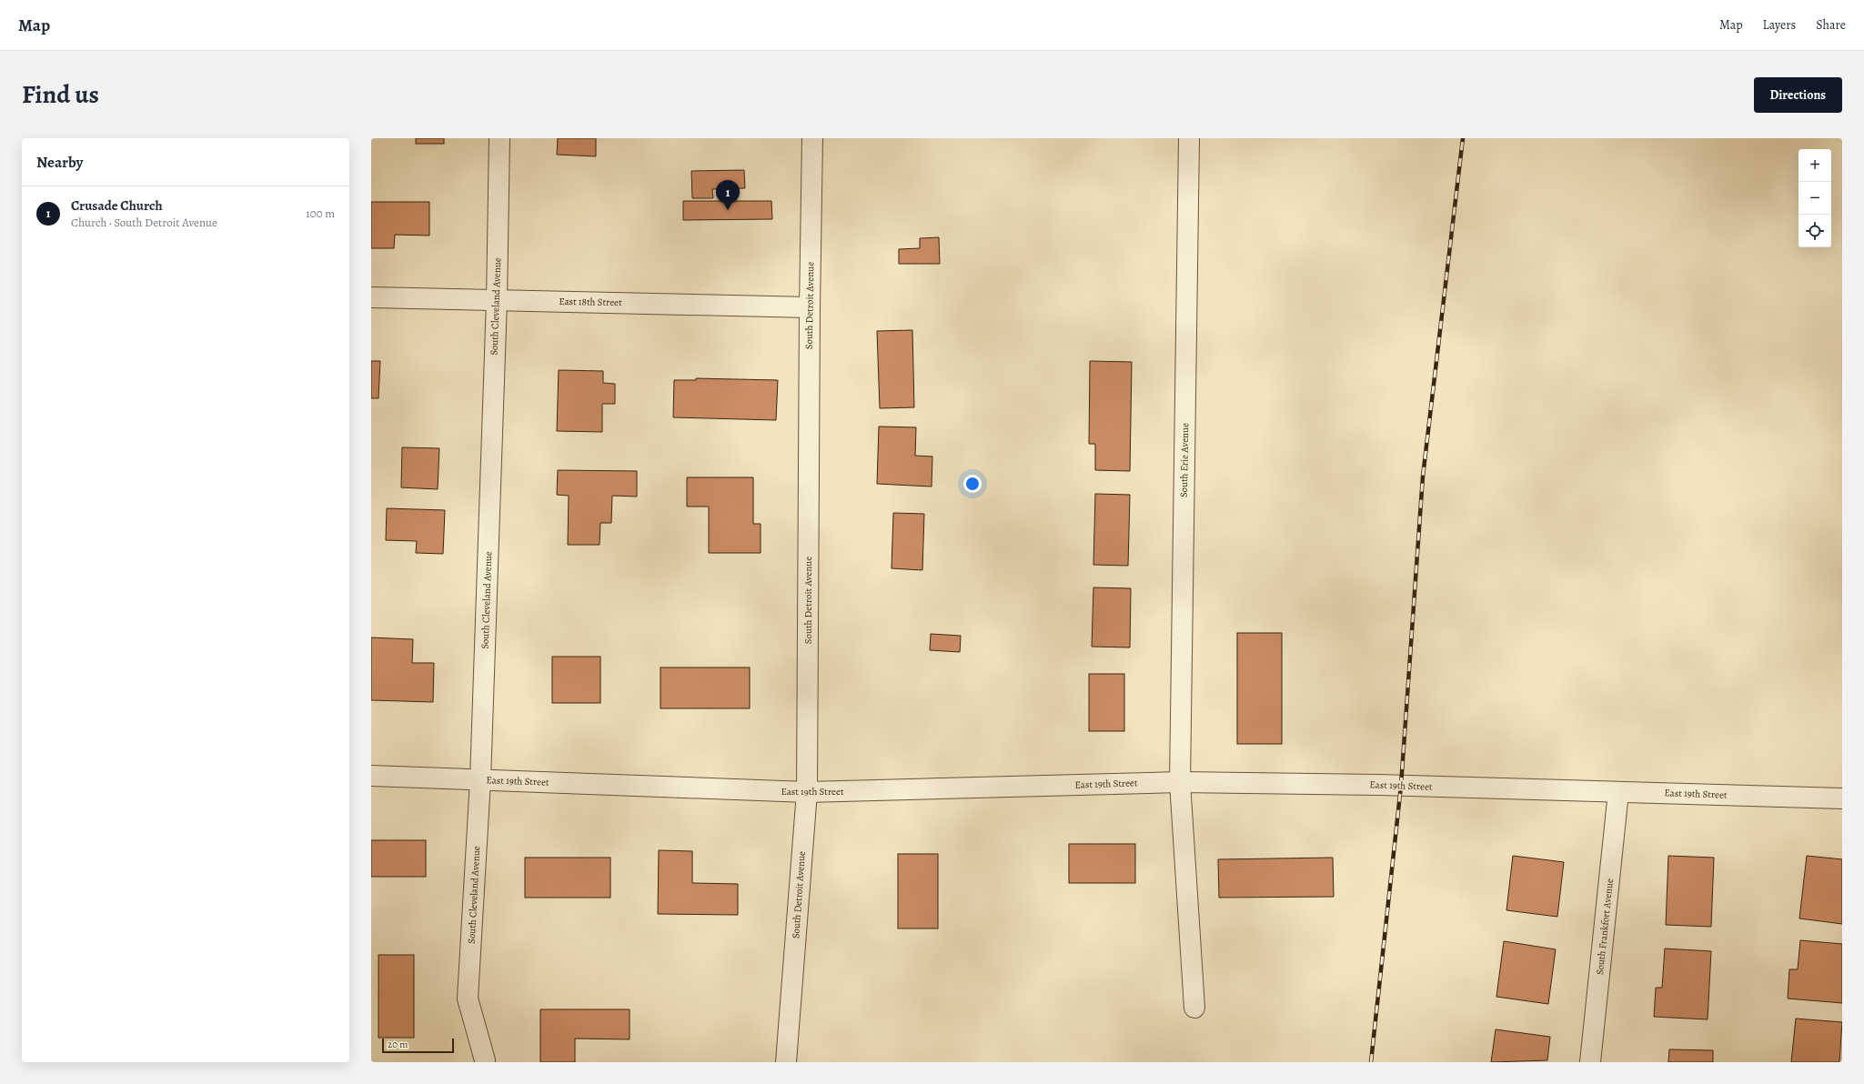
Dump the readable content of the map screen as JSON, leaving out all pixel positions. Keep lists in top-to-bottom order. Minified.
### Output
{"streets":{"street":["East 18th Street","South Detroit Avenue","South Cleveland Avenue","South Erie Avenue","East 19th Street","South Frankfort Avenue"]},"crossings":[["East 18th Street","South Detroit Avenue"],["East 18th Street","South Cleveland Avenue"],["South Detroit Avenue","East 19th Street"],["South Cleveland Avenue","East 19th Street"],["South Erie Avenue","East 19th Street"],["East 19th Street","South Frankfort Avenue"]],"scale_bar":"20 m","page":{"header":"Map","nav":["Map","Layers","Share"],"title":"Find us","buttons":"Directions","heading":"Nearby","map_buttons":["+","−"],"pins":"1","list":[{"mark":"1","name":"Crusade Church","note":"Church · South Detroit Avenue","value":"100 m"}],"scale":"20 m"}}
